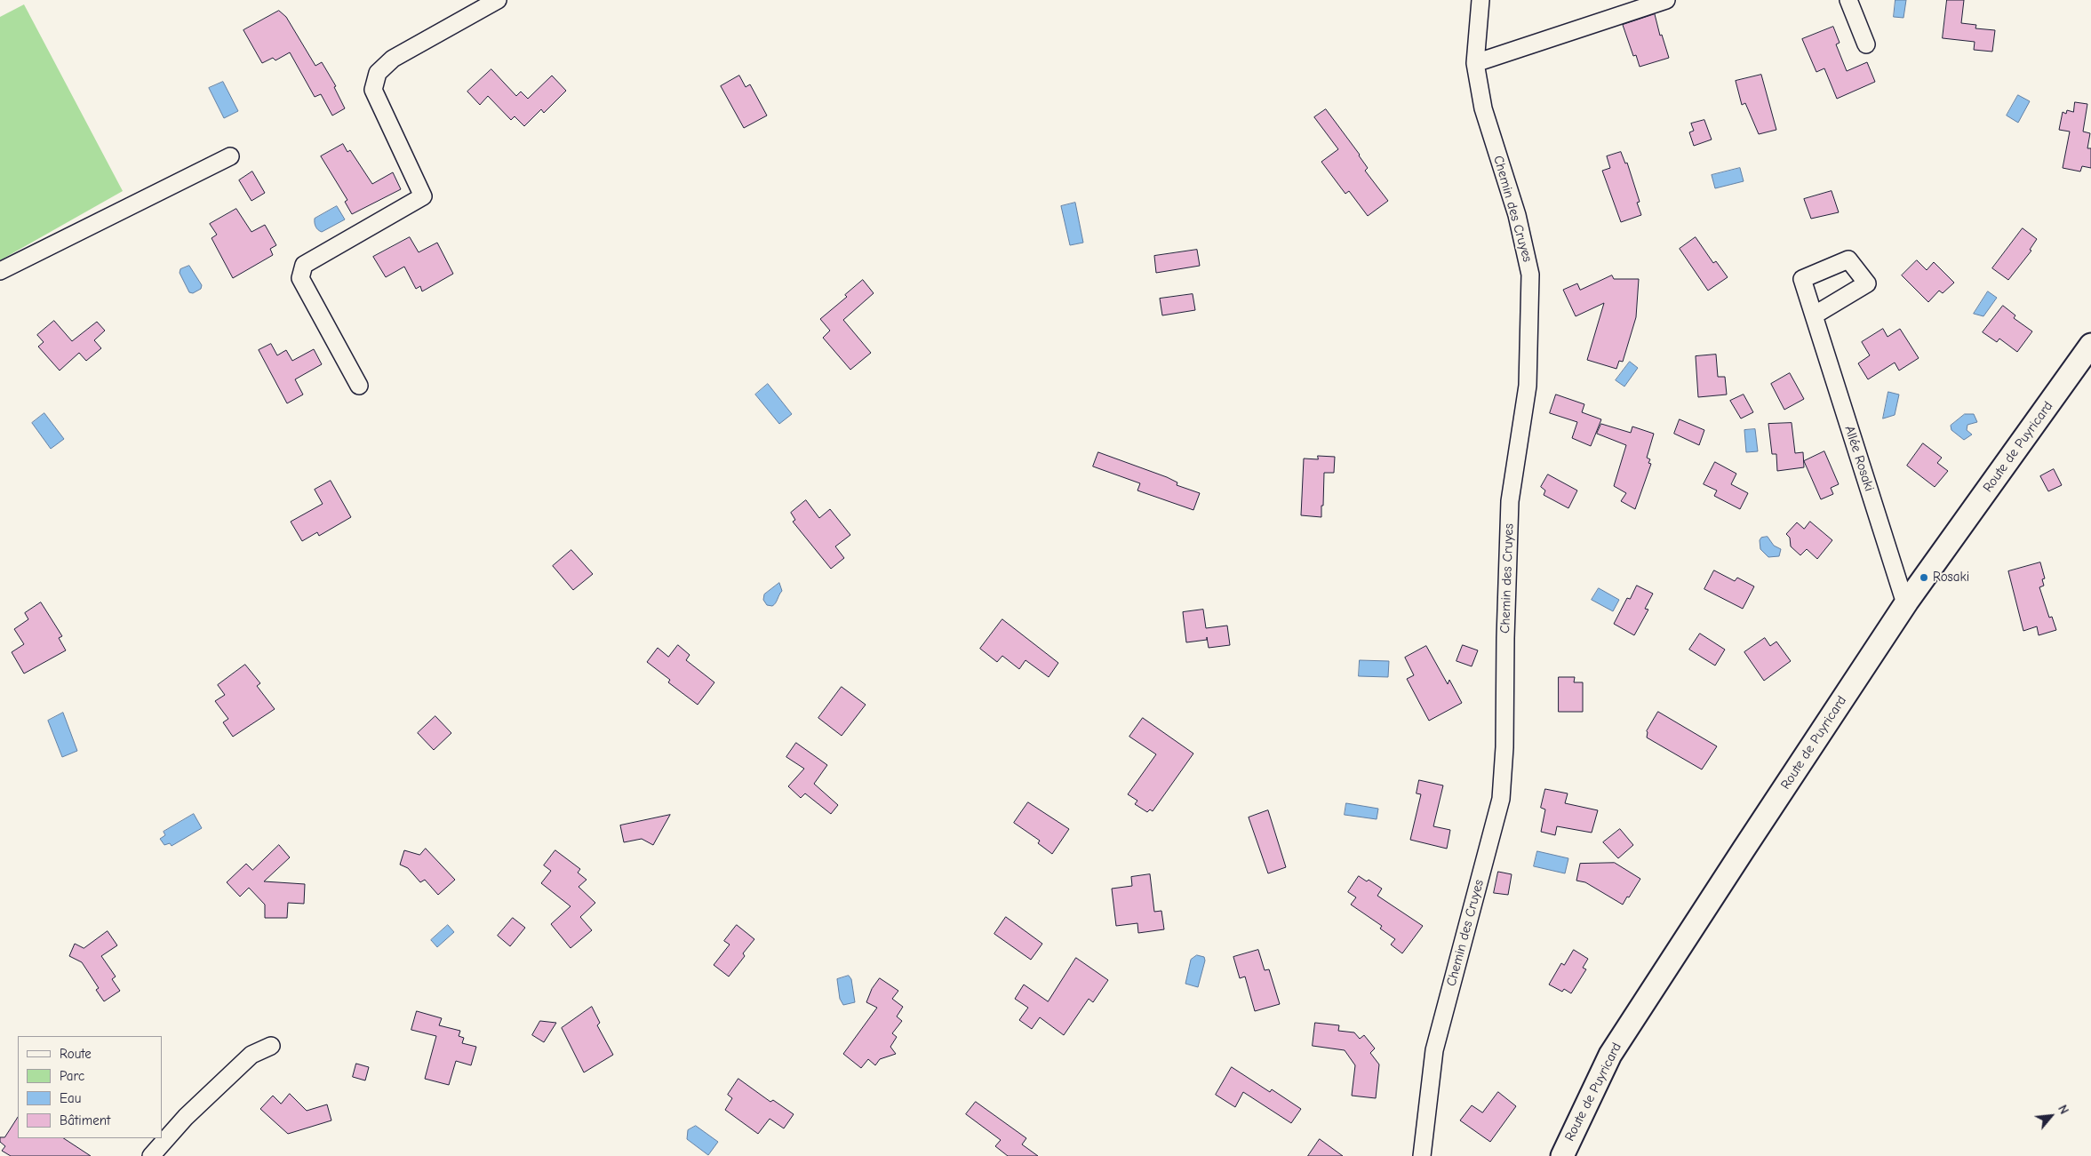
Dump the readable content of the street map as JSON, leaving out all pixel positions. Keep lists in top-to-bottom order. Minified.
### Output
{"streets":{"main road":["Route de Puyricard"],"street":["Chemin des Cruyes","Allée Rosaki"]},"crossings":[["Route de Puyricard","Allée Rosaki"]],"places":["Rosaki"],"legend":["Route","Parc","Eau","Bâtiment"],"north":"top right"}
